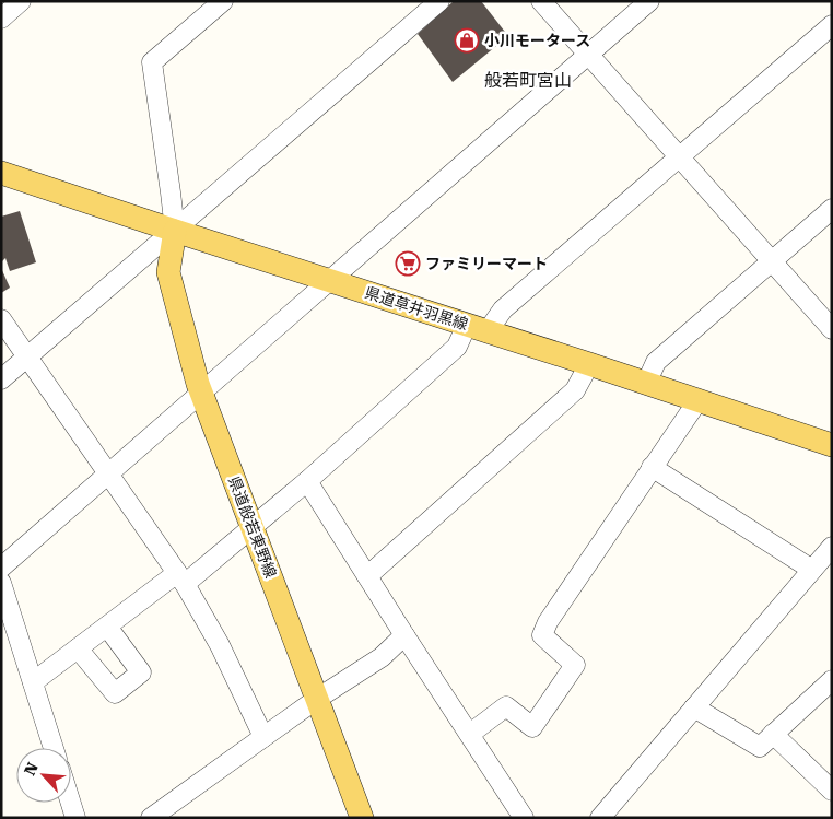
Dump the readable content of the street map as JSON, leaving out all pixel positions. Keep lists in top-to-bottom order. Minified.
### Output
{"streets":{"main road":["県道草井羽黒線","県道般若東野線"]},"crossings":[["県道草井羽黒線","県道般若東野線"]],"districts":["般若町宮山"],"places":{"shop":["小川モータース"],"supermarket":["ファミリーマート"]},"north":"top left"}
